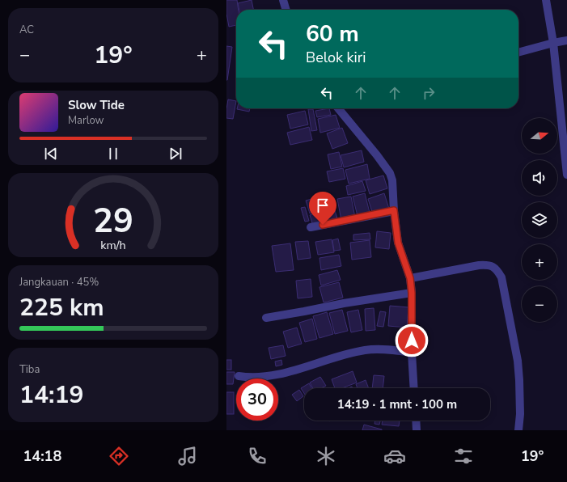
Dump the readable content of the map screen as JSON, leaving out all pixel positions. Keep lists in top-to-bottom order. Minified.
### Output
{"north":"right","page":{"tile":["AC",["Jangkauan · 45%","225 km"],["Tiba","14:19"]],"turn":["60 m","Belok kiri"],"heat":["−","19°","+"],"song":["Slow Tide","Marlow"],"map_buttons":["+","−"],"limit":"30","trip":"14:19 · 1 mnt · 100 m","tabs":["14:18","19°"],"gauge":["29","km/h"]}}
